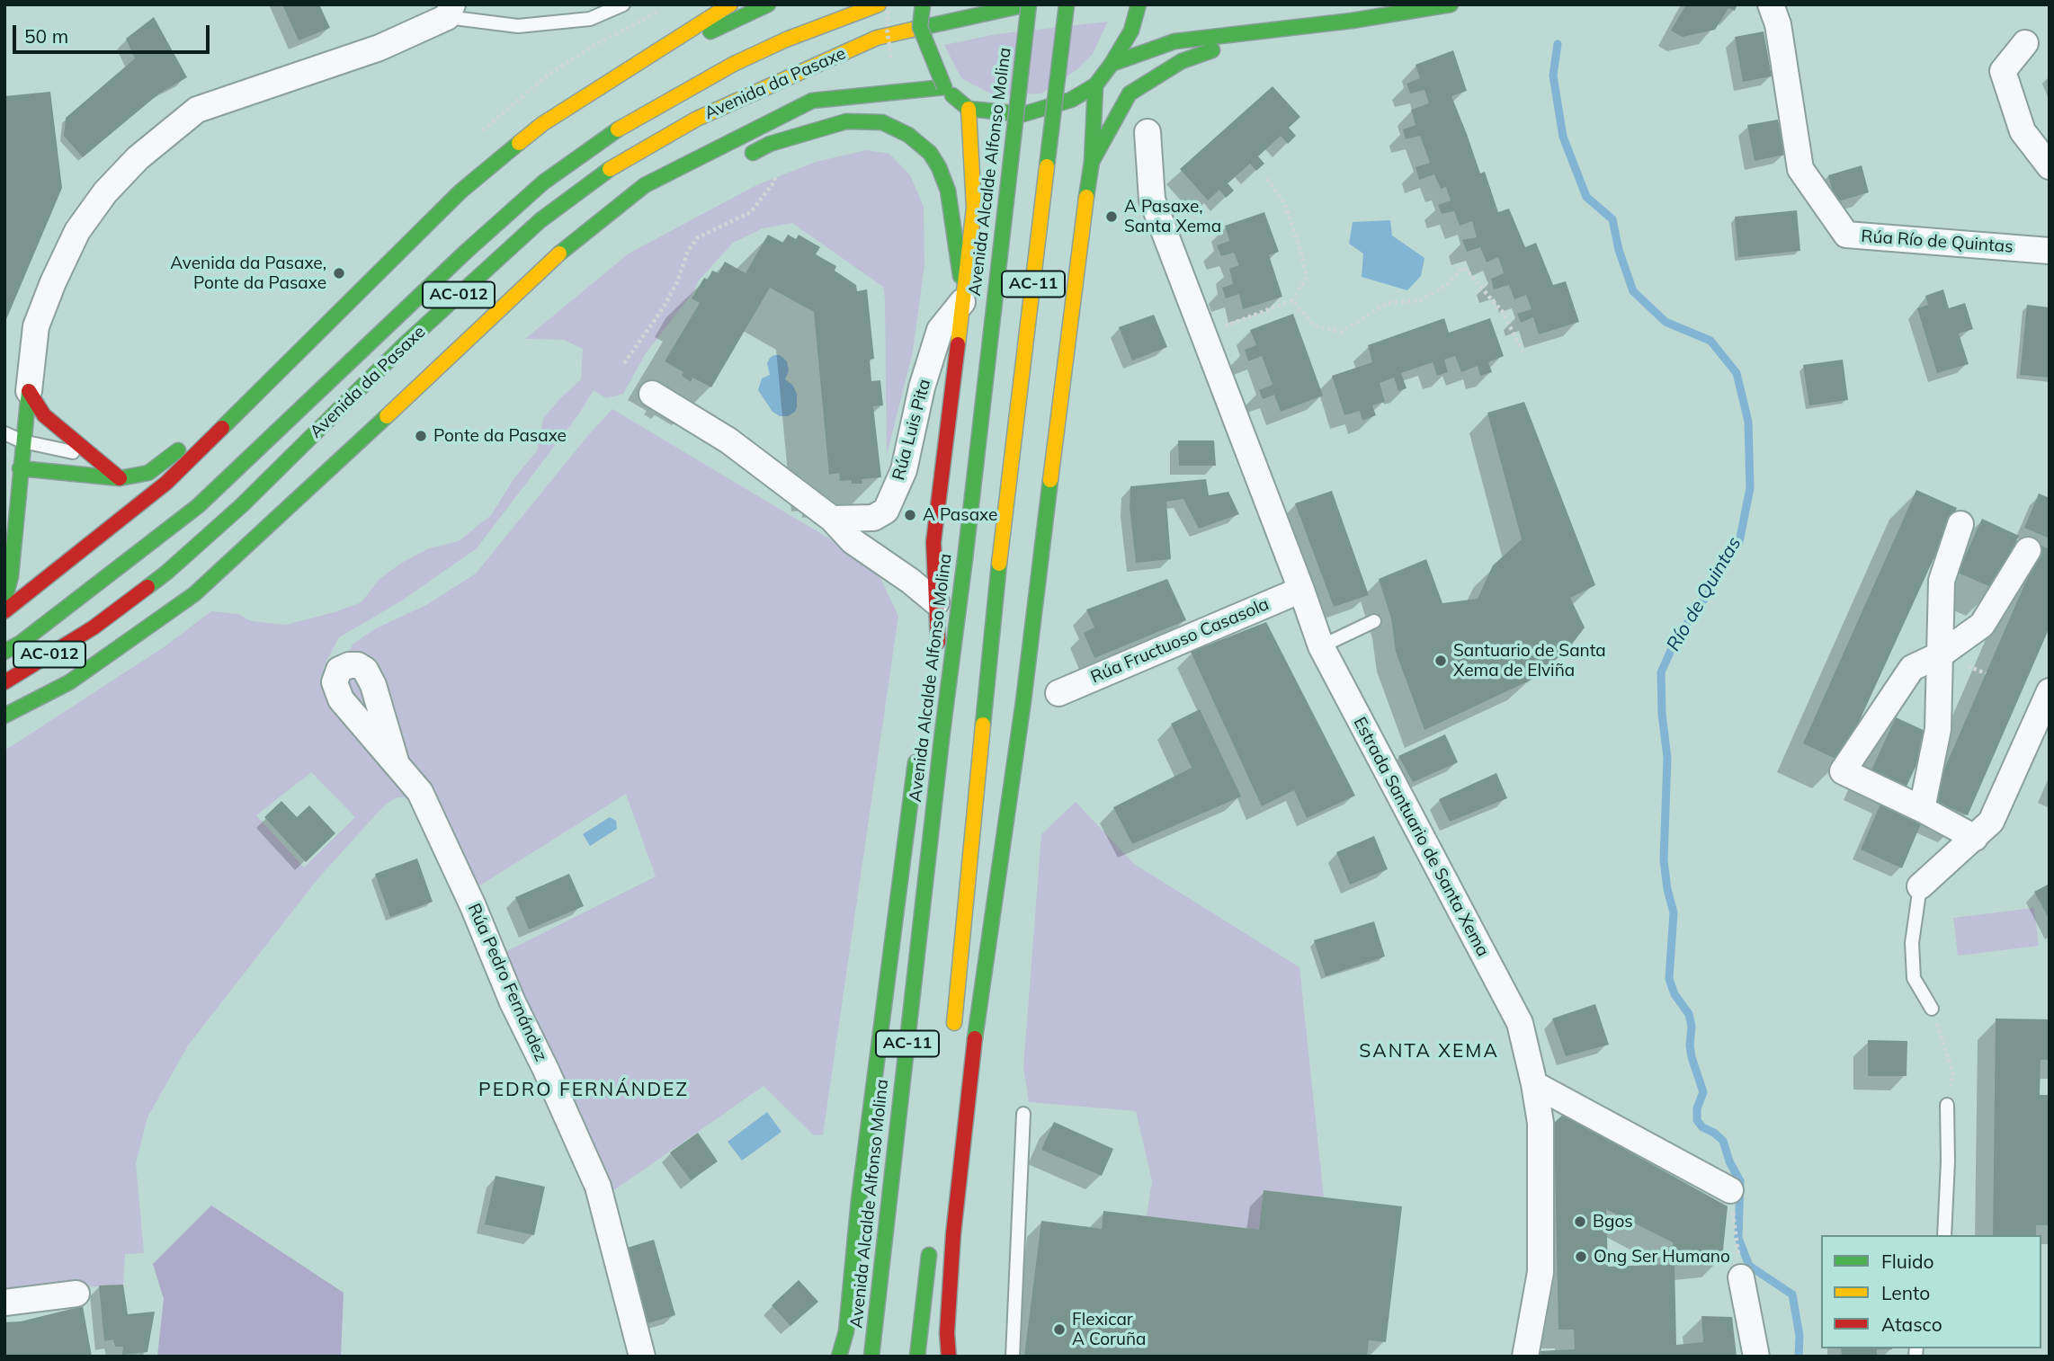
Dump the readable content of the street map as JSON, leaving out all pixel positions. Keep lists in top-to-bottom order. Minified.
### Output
{"streets":{"main road":["Avenida da Pasaxe","Avenida Alcalde Alfonso Molina","AC-11","AC-012"],"street":["Rúa Río de Quintas","Rúa Luis Pita","Rúa Fructuoso Casasola","Estrada Santuario de Santa Xema","Rúa Pedro Fernández"]},"crossings":[["Avenida da Pasaxe","Avenida Alcalde Alfonso Molina"],["Rúa Fructuoso Casasola","Estrada Santuario de Santa Xema"]],"districts":["SANTA XEMA","PEDRO FERNÁNDEZ"],"water":["Río de Quintas"],"places":["A Pasaxe, Santa Xema","Avenida da Pasaxe, Ponte da Pasaxe","Ponte da Pasaxe","A Pasaxe","Santuario de Santa Xema de Elviña","Bgos","Ong Ser Humano","Flexicar A Coruña"],"legend":["Fluido","Lento","Atasco"],"scale_bar":"50 m"}
